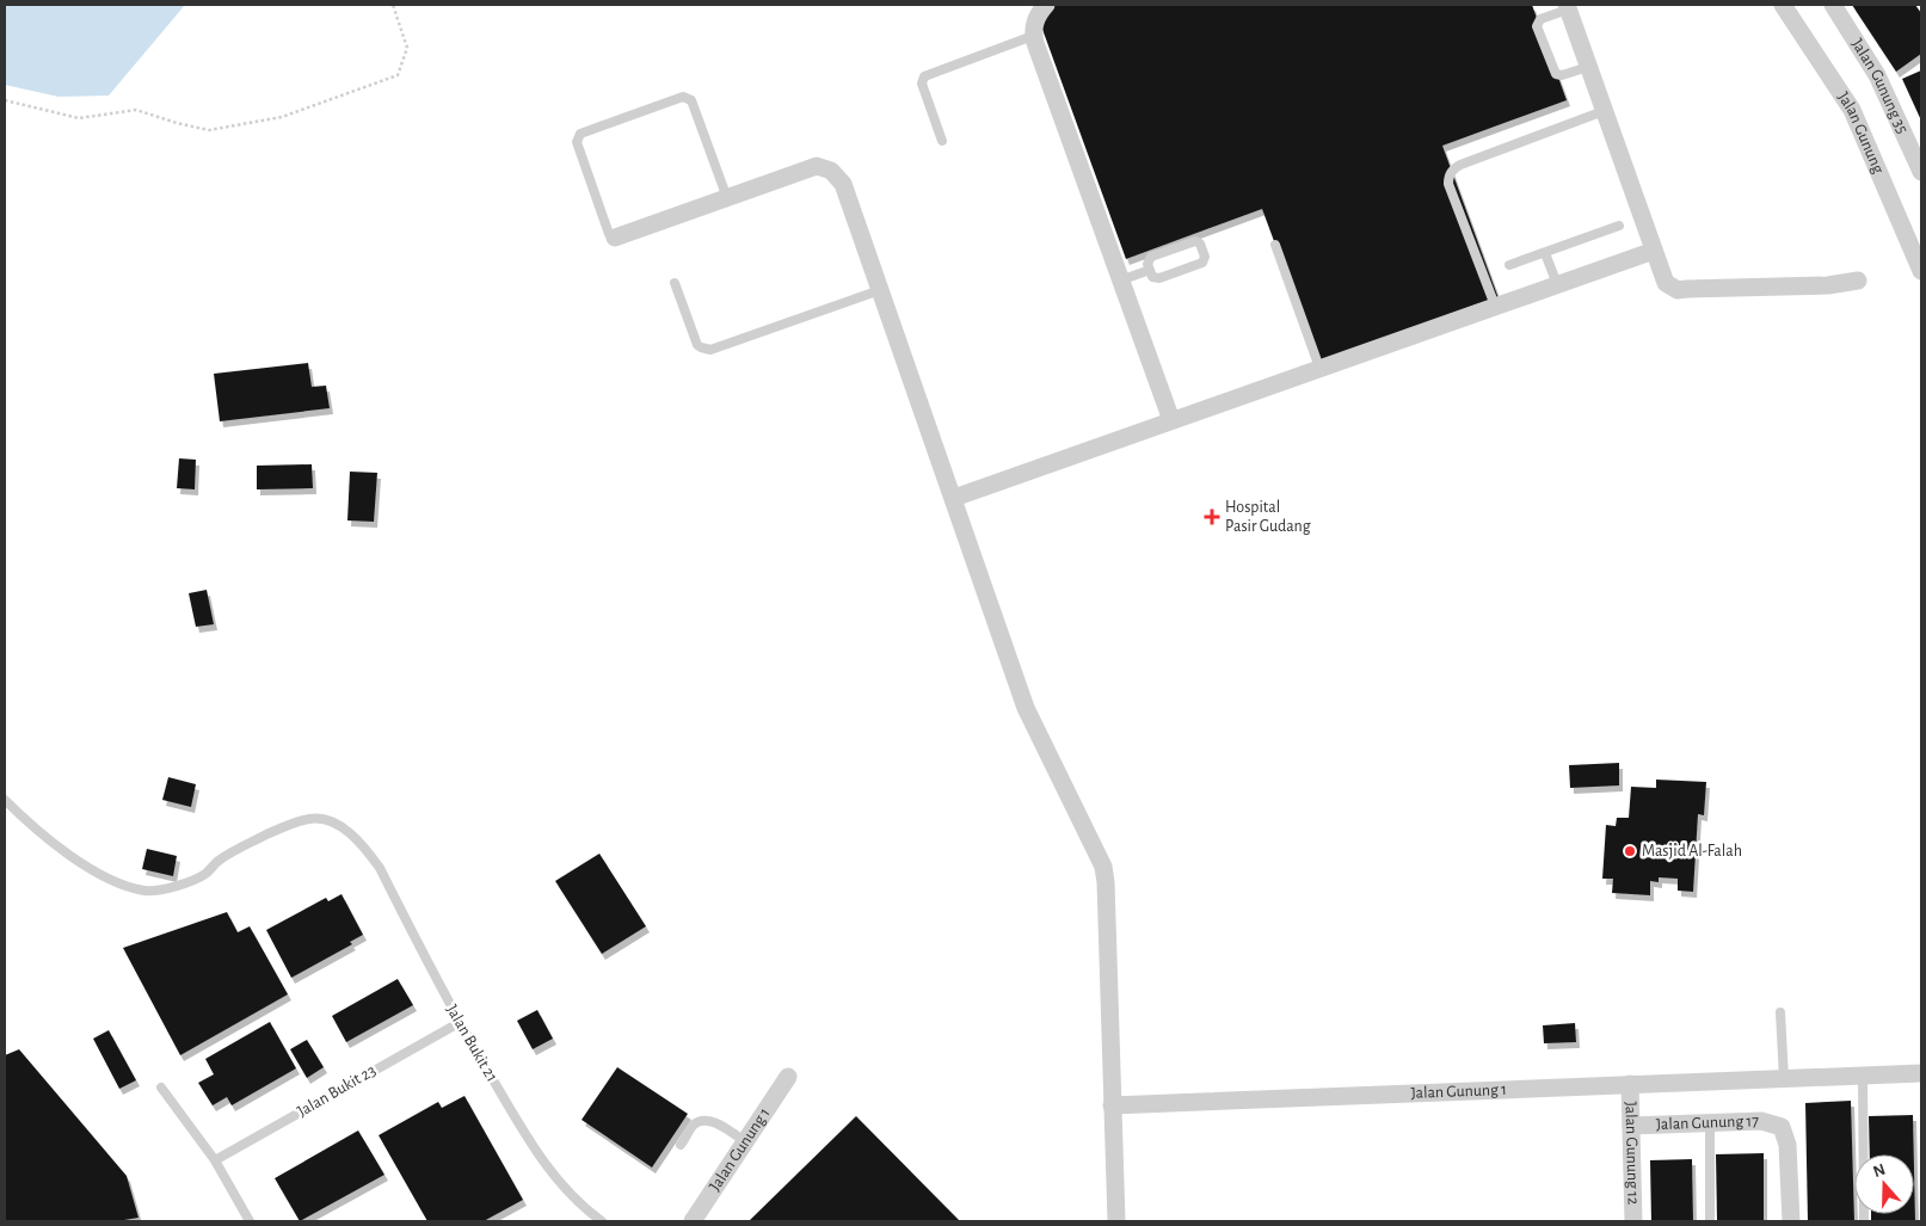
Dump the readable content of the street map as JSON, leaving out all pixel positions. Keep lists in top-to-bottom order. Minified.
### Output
{"streets":{"street":["Jalan Gunung 35","Jalan Gunung","Jalan Gunung 1","Jalan Gunung 17","Jalan Gunung 12"],"lane":["Jalan Bukit 21","Jalan Bukit 23"]},"crossings":[["Jalan Bukit 21","Jalan Bukit 23"],["Jalan Gunung 1","Jalan Gunung 12"],["Jalan Gunung 17","Jalan Gunung 12"]],"places":{"health":["Hospital Pasir Gudang"],"other":["Masjid Al-Falah"]},"north":"top"}
